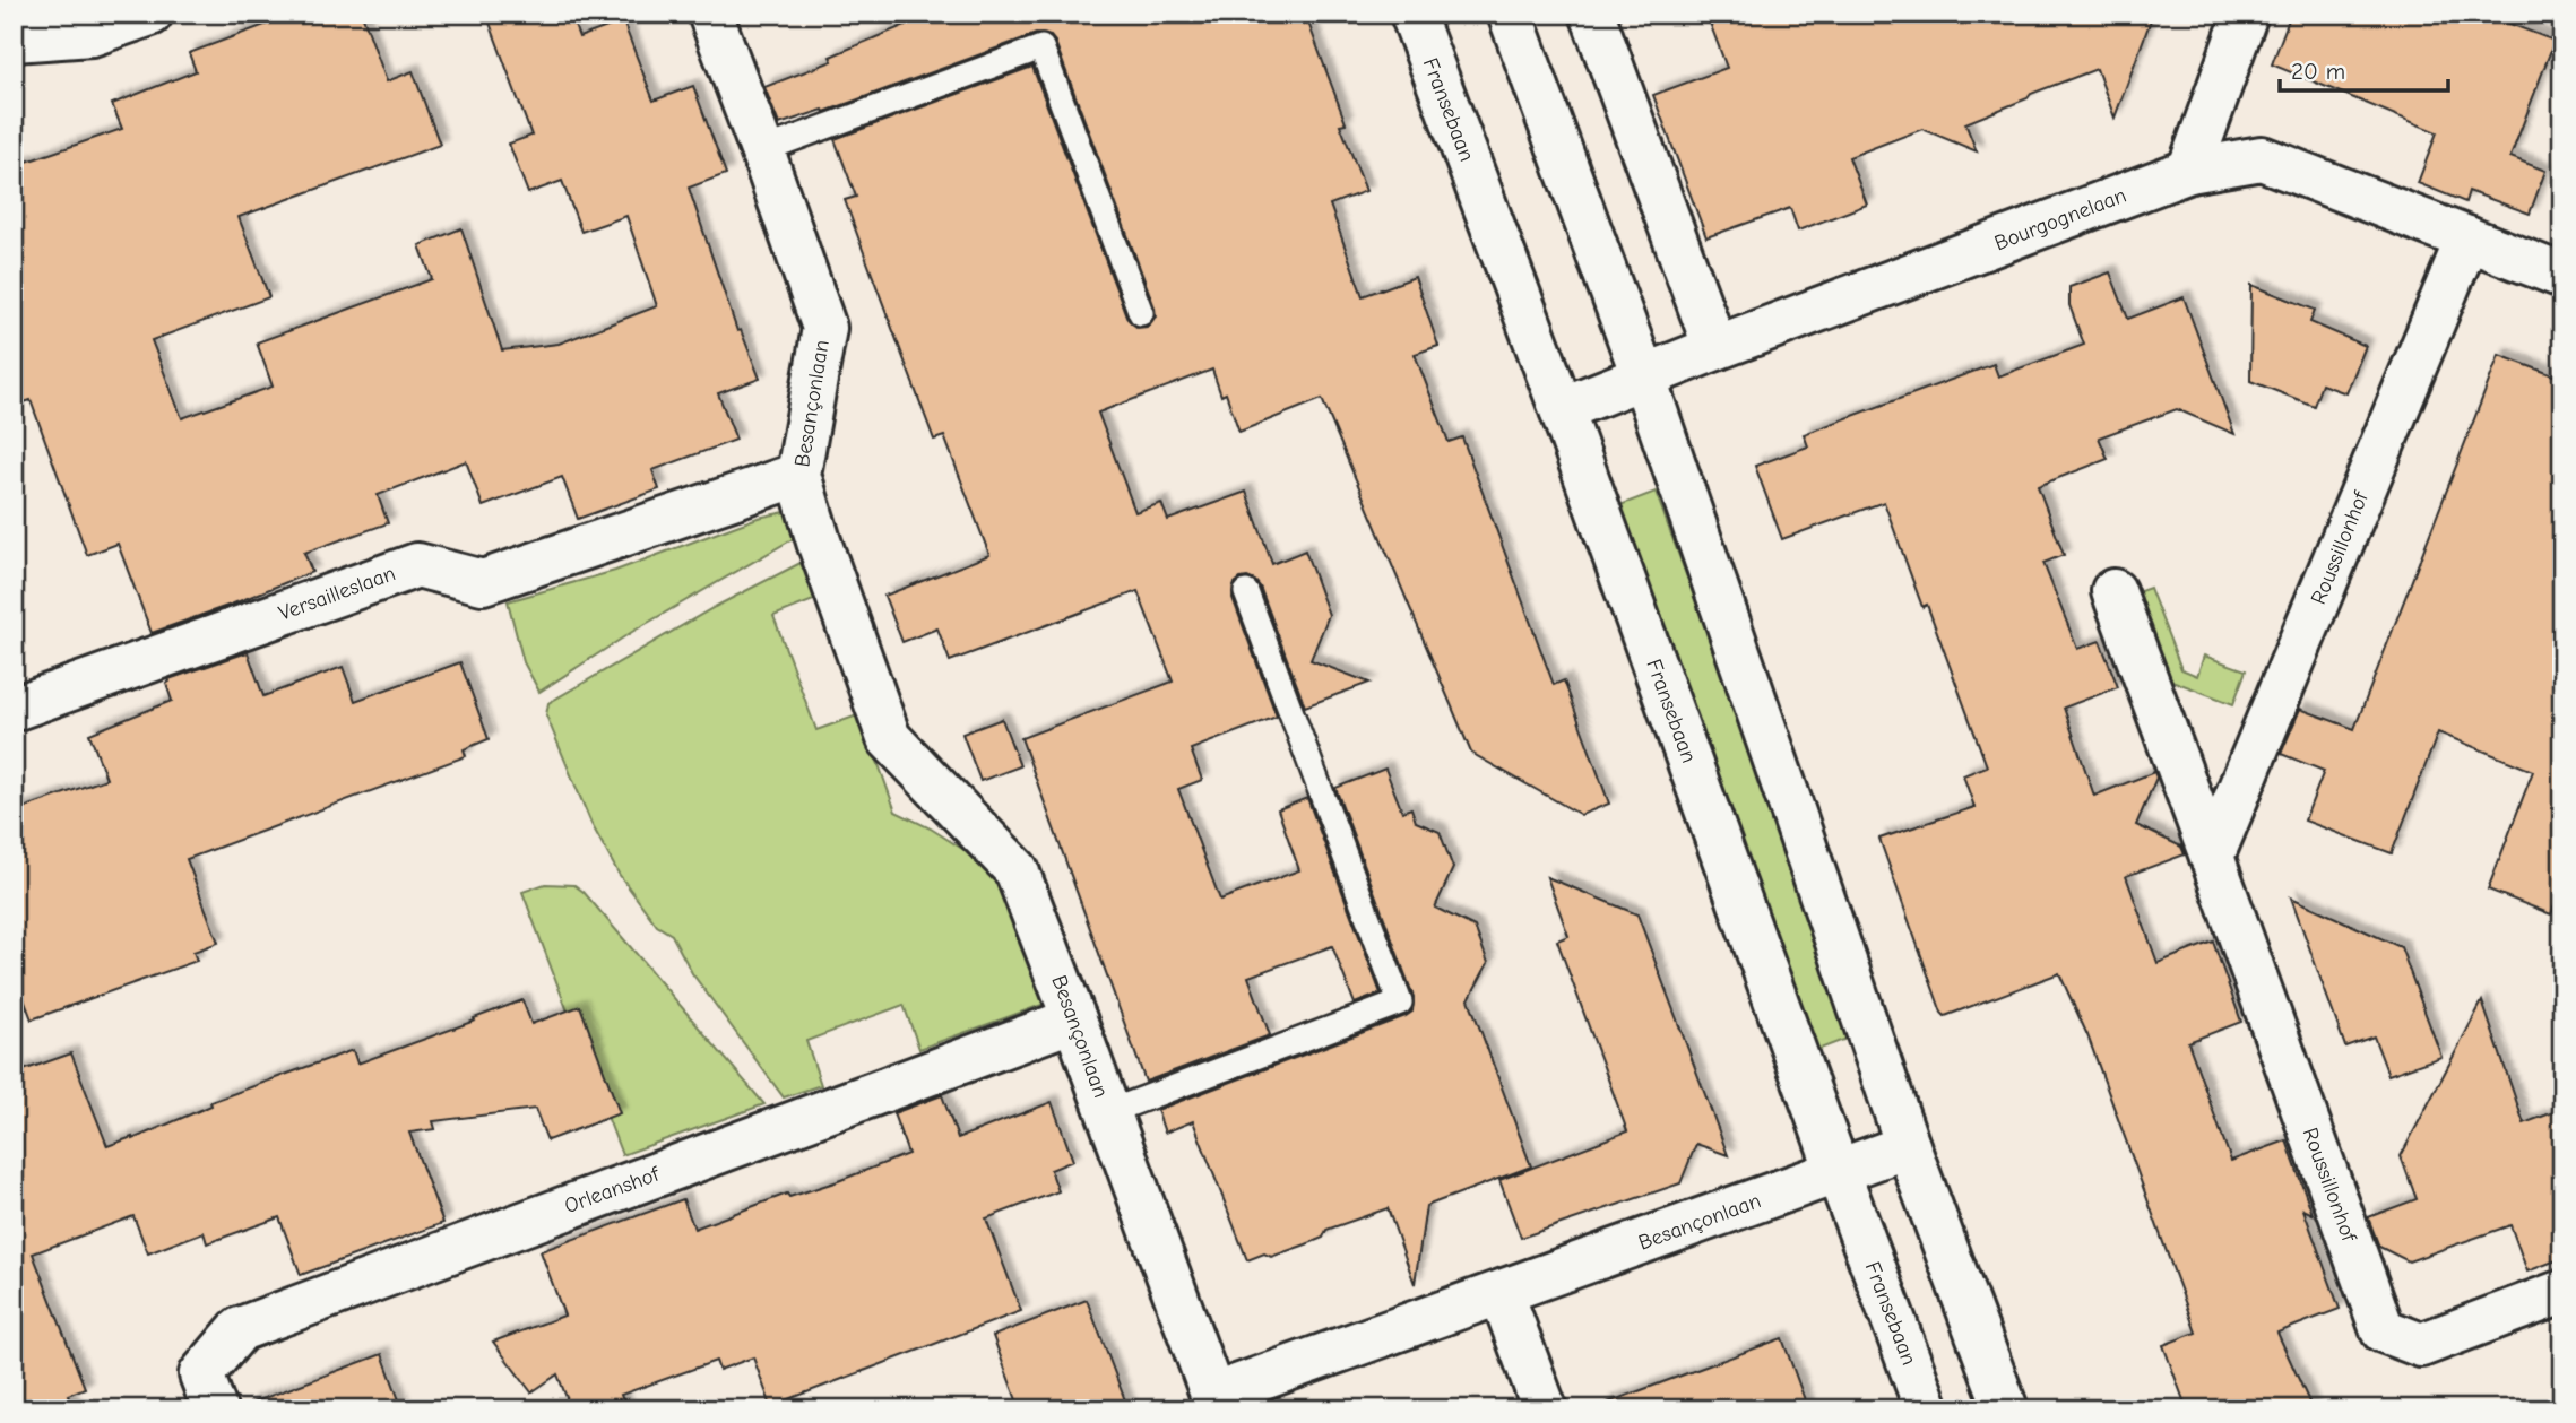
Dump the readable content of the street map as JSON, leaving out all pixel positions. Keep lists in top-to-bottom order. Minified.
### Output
{"streets":{"street":["Fransebaan","Bourgognelaan","Besançonlaan","Roussillonhof","Versailleslaan","Orleanshof"]},"crossings":[["Fransebaan","Bourgognelaan"],["Fransebaan","Besançonlaan"],["Bourgognelaan","Roussillonhof"],["Besançonlaan","Versailleslaan"],["Besançonlaan","Orleanshof"]],"scale_bar":"20 m"}
